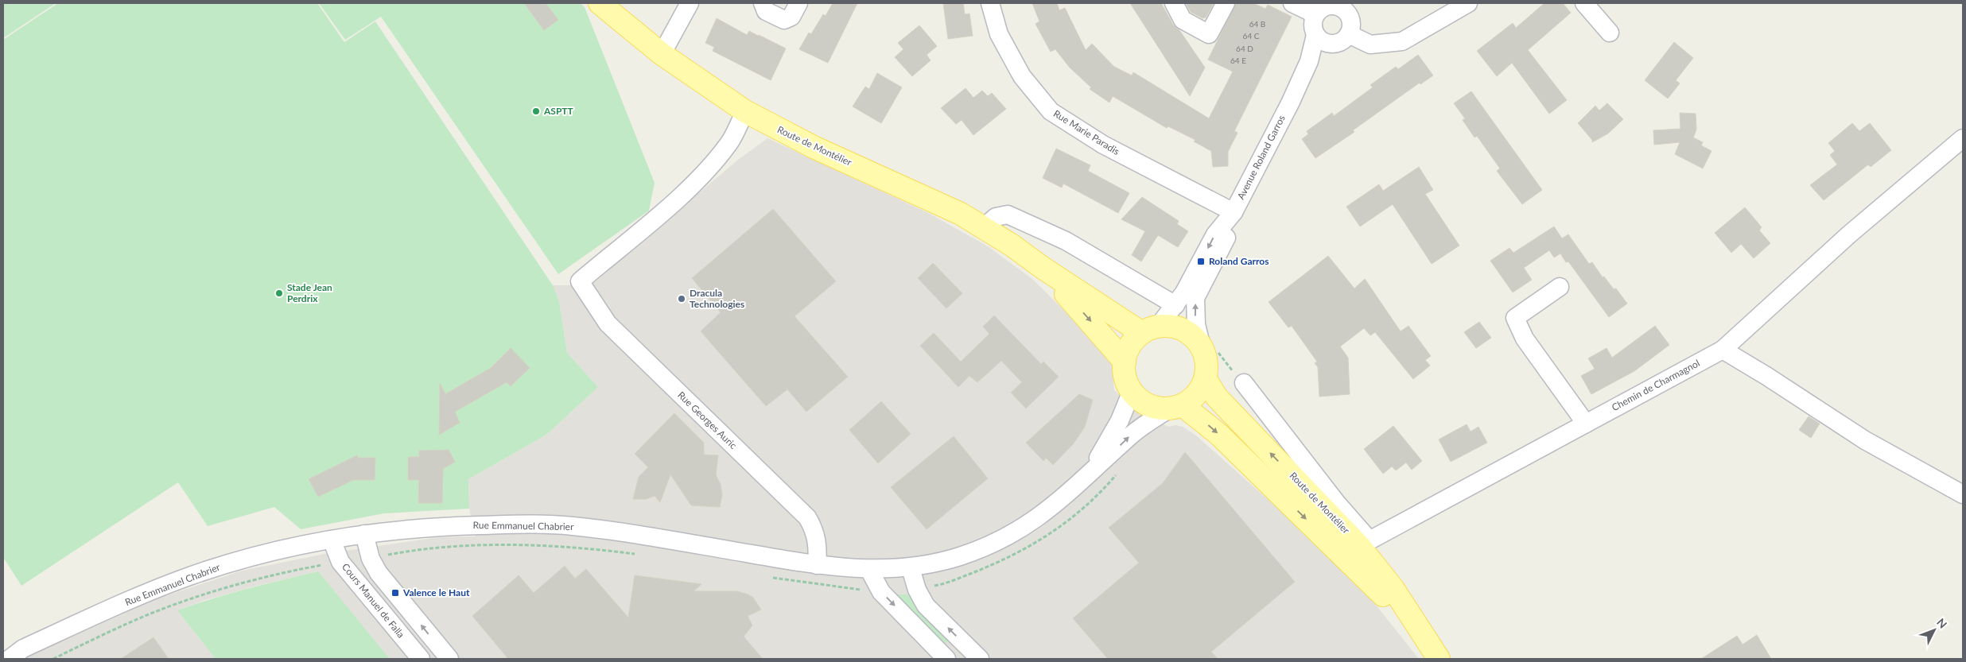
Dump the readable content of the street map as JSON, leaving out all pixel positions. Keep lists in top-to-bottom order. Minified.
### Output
{"streets":{"main road":["Route de Montélier"],"street":["Rue Marie Paradis","Avenue Roland Garros","Chemin de Charmagnol","Rue Georges Auric","Rue Emmanuel Chabrier","Cours Manuel de Falla"]},"crossings":[["Rue Marie Paradis","Avenue Roland Garros"],["Route de Montélier","Avenue Roland Garros"],["Route de Montélier","Chemin de Charmagnol"],["Route de Montélier","Rue Georges Auric"],["Route de Montélier","Rue Emmanuel Chabrier"],["Avenue Roland Garros","Rue Emmanuel Chabrier"],["Rue Georges Auric","Rue Emmanuel Chabrier"],["Rue Emmanuel Chabrier","Cours Manuel de Falla"]],"places":{"other":["ASPTT","Stade Jean Perdrix","Dracula Technologies"],"transit":["Roland Garros","Valence le Haut"]},"house_numbers":["64 B","64 C","64 D","64 E"],"north":"top right"}
